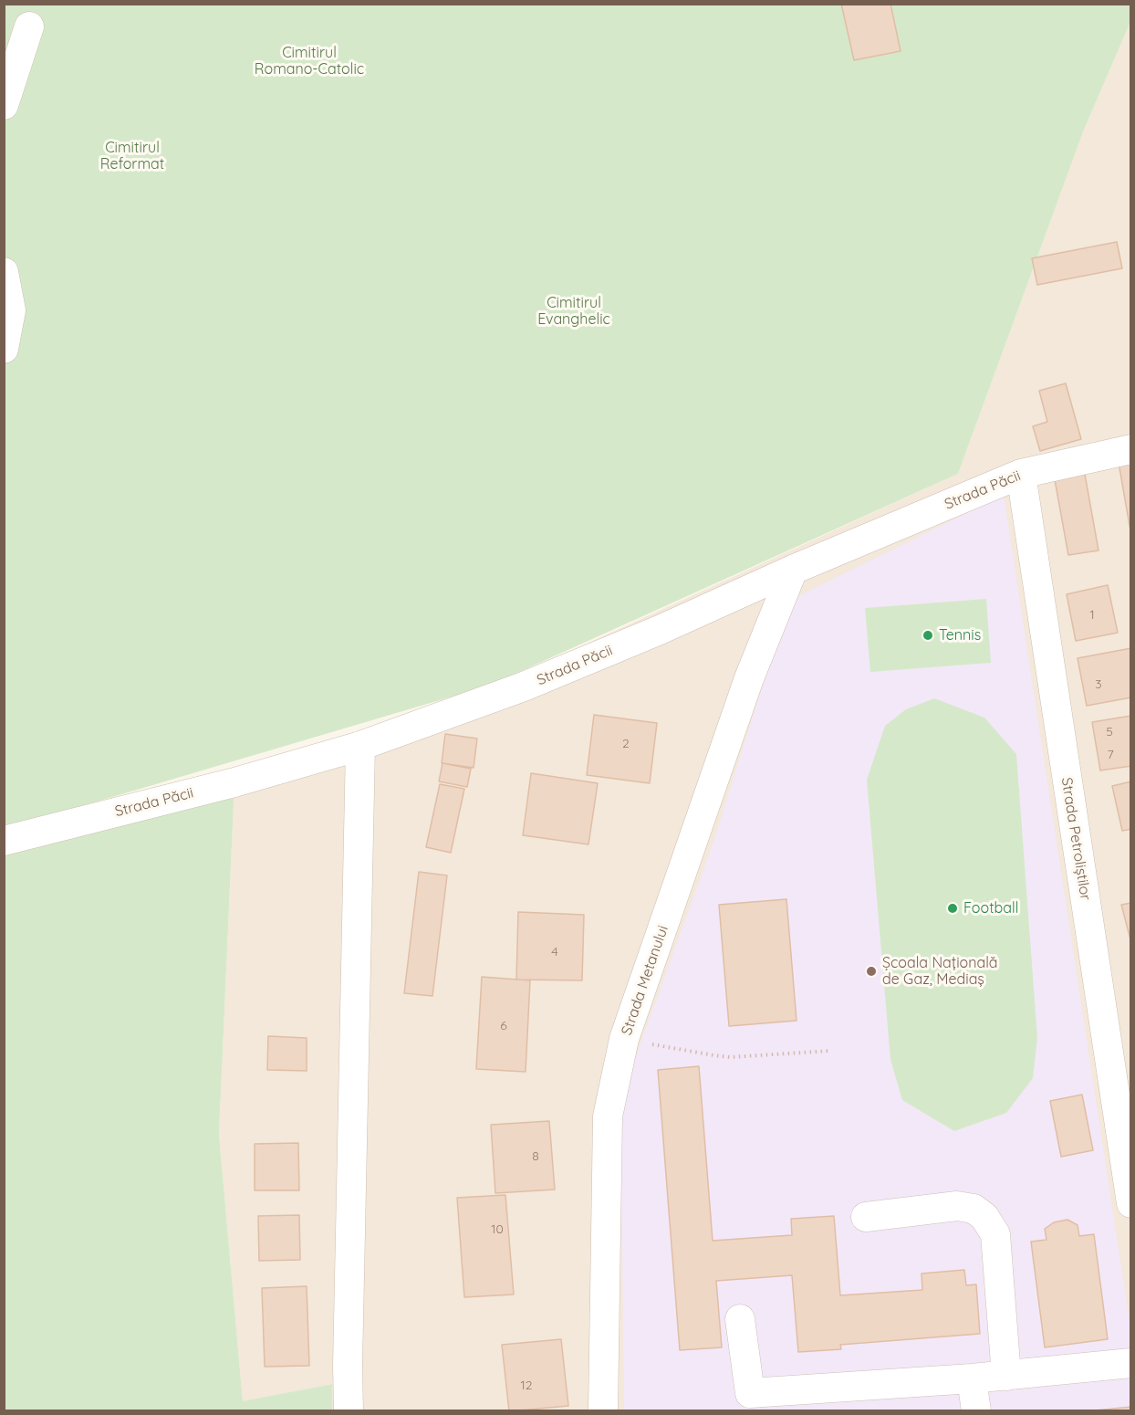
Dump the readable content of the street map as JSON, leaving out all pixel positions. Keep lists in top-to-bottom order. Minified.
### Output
{"streets":{"street":["Strada Păcii","Strada Petroliștilor","Strada Metanului"]},"crossings":[["Strada Păcii","Strada Petroliștilor"],["Strada Păcii","Strada Metanului"]],"parks":["Cimitirul Romano-Catolic","Cimitirul Reformat","Cimitirul Evanghelic"],"places":["Tennis","Football","Școala Națională de Gaz, Mediaș"],"house_numbers":["1","3","5","2","7","4","6","8","10","12"]}
